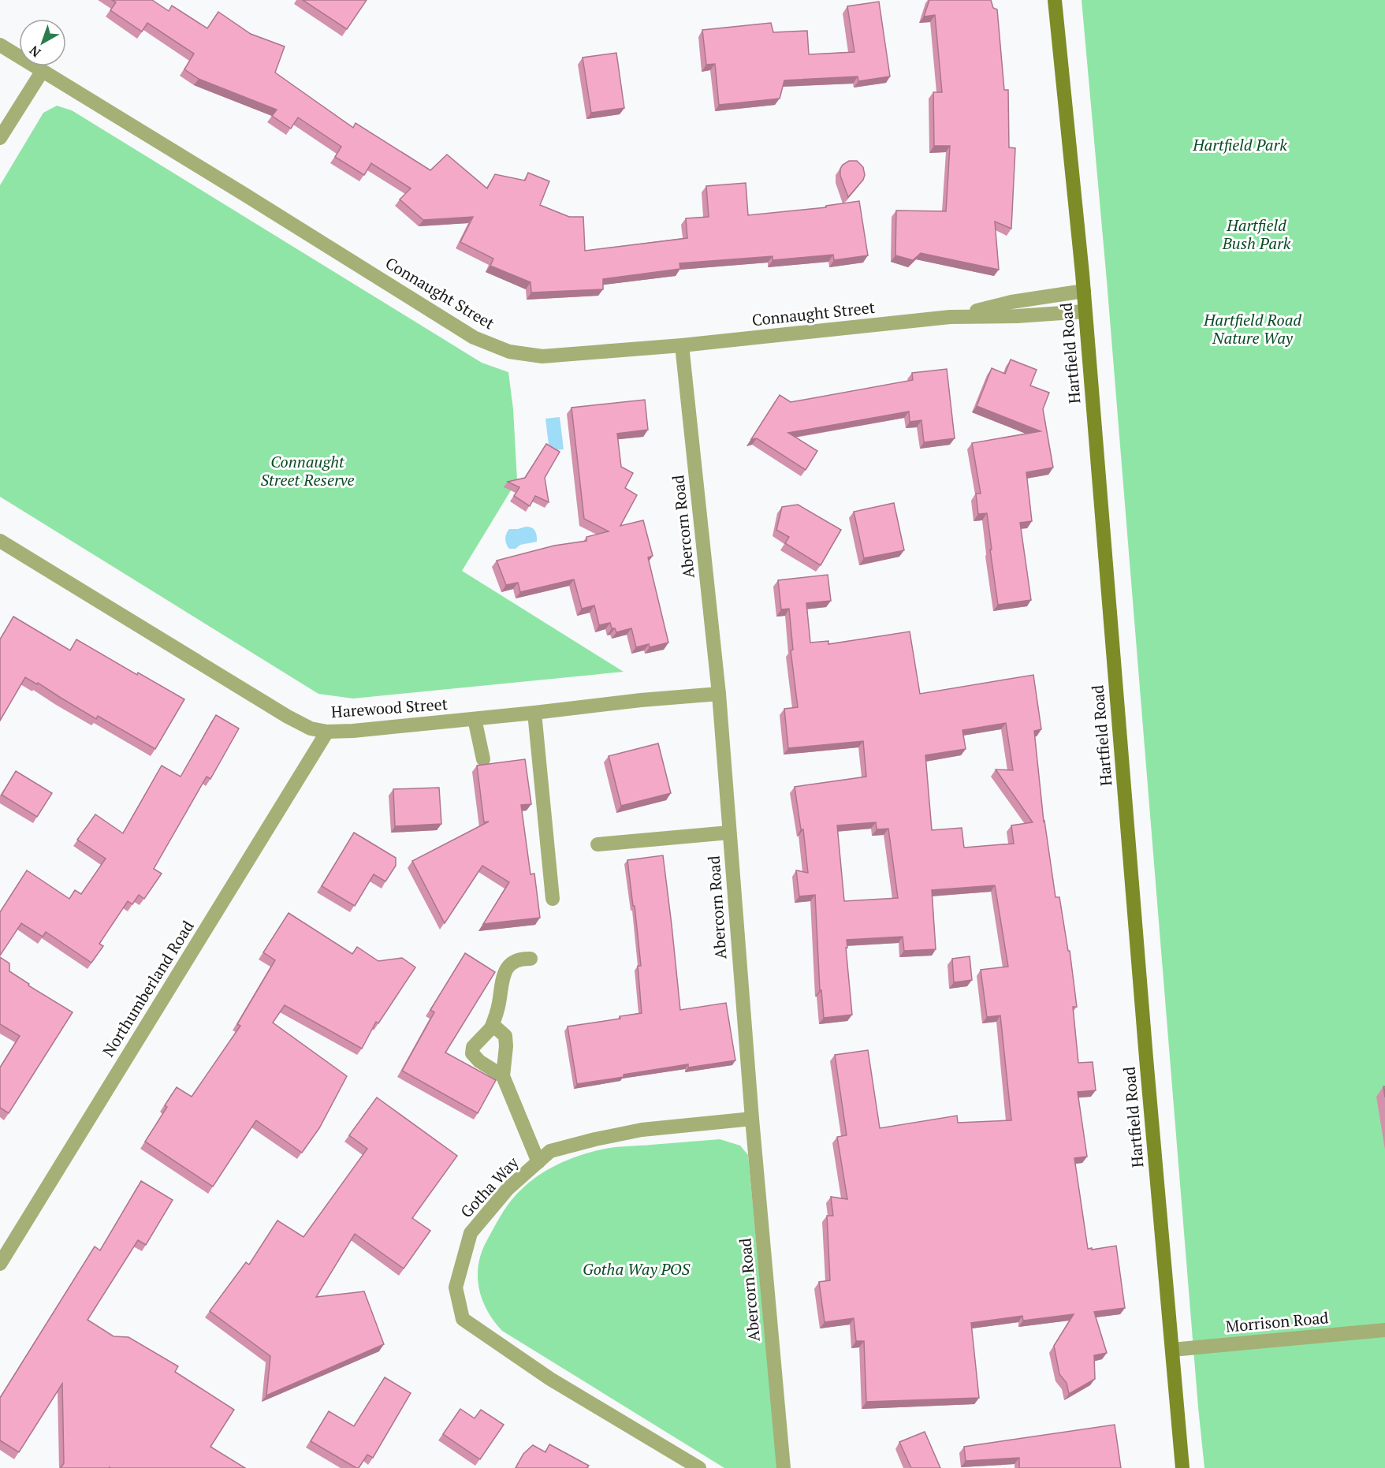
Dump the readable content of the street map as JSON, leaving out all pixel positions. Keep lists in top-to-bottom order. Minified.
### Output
{"streets":{"street":["Connaught Street","Hartfield Road","Abercorn Road","Harewood Street","Northumberland Road","Gotha Way","Morrison Road"]},"crossings":[["Connaught Street","Hartfield Road"],["Connaught Street","Abercorn Road"],["Hartfield Road","Morrison Road"],["Abercorn Road","Harewood Street"],["Abercorn Road","Gotha Way"],["Harewood Street","Northumberland Road"]],"parks":["Hartfield Park","Hartfield Bush Park","Hartfield Road Nature Way","Connaught Street Reserve","Gotha Way POS"],"north":"bottom left"}
